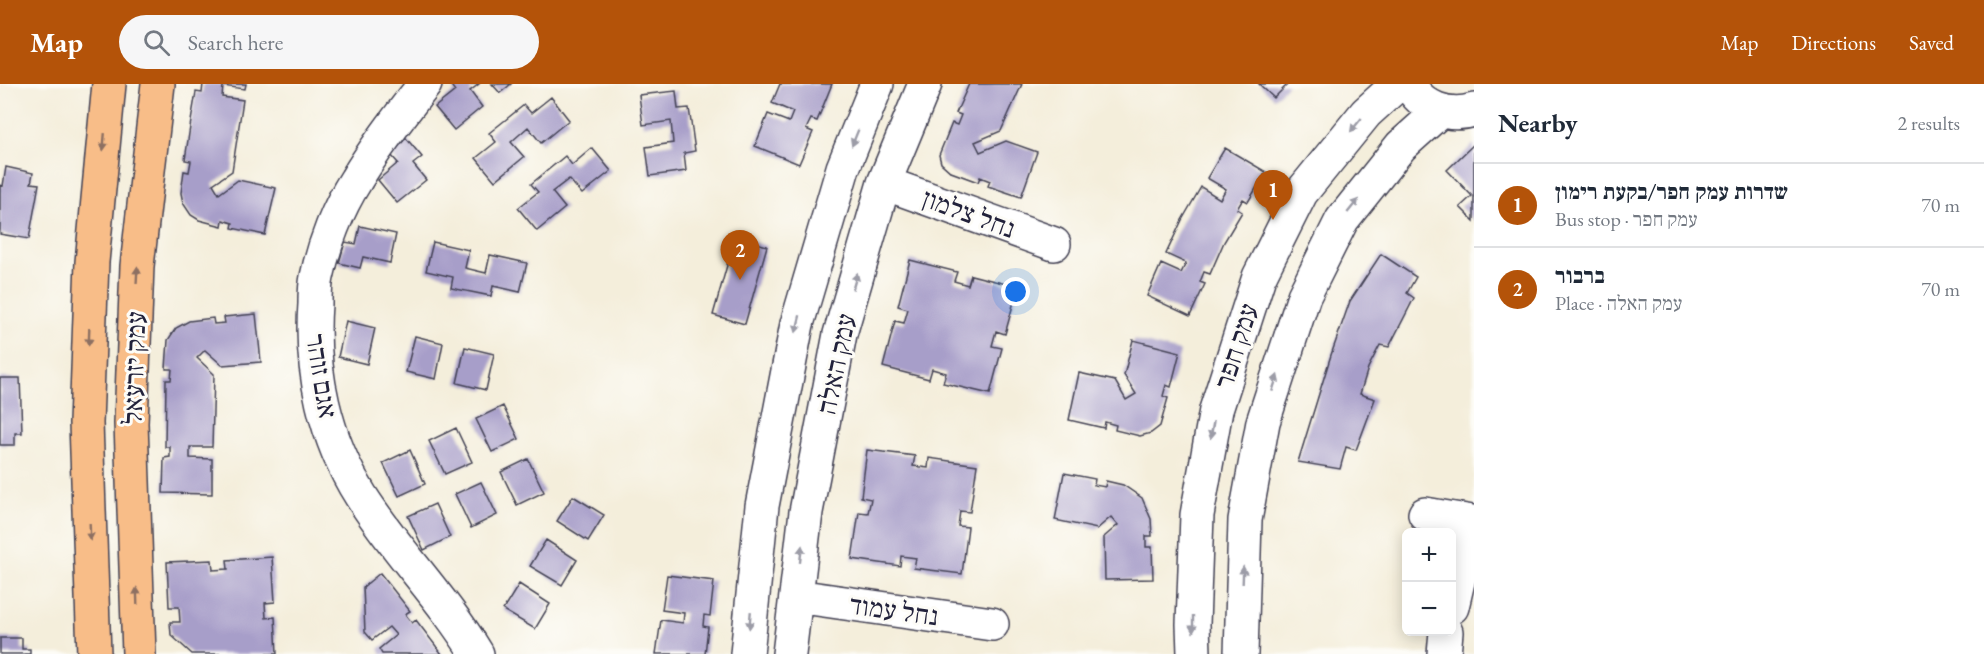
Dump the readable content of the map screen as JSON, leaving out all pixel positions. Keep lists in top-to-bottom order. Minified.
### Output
{"streets":{"main road":["עמק יזרעאל"],"street":["נחל צלמון","עמק חפר","עמק האלה","אגם זוהר","נחל עמוד"]},"crossings":[["נחל צלמון","עמק האלה"],["עמק האלה","נחל עמוד"]],"page":{"header":"Map","search":"Search here","nav":["Map","Directions","Saved"],"heading":["Nearby","2 results"],"list":[{"mark":"1","name":"שדרות עמק חפר/בקעת רימון","note":"Bus stop · עמק חפר","value":"70 m"},{"mark":"2","name":"ברבור","note":"Place · עמק האלה","value":"70 m"}],"pins":["1","2"],"map_buttons":["+","−"]}}
